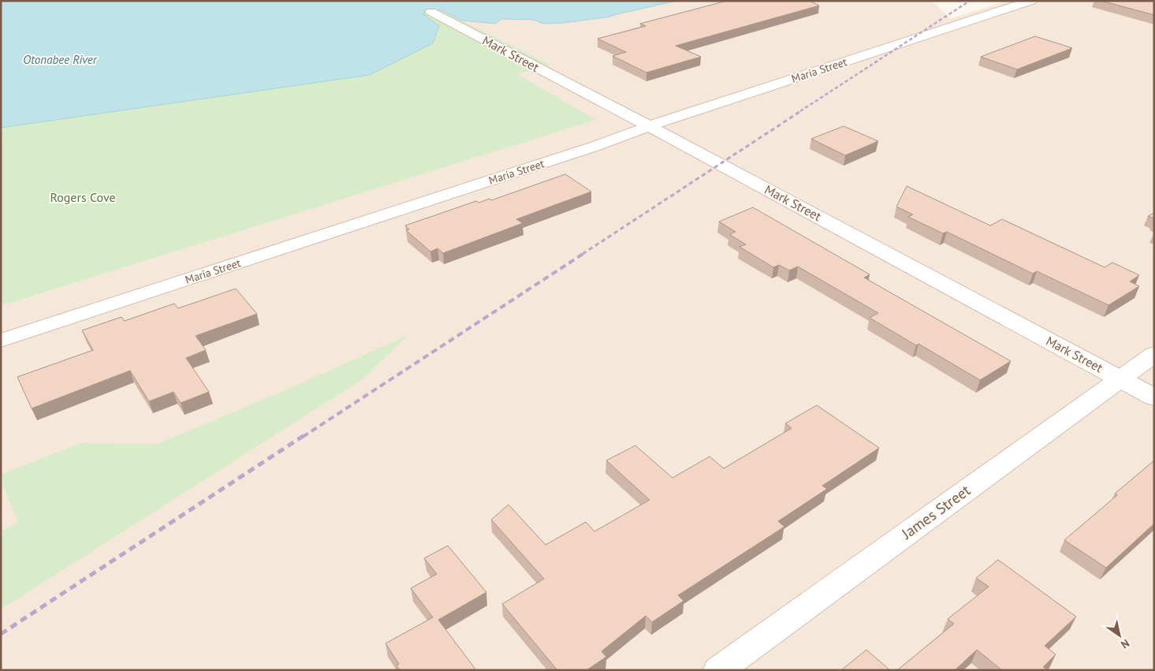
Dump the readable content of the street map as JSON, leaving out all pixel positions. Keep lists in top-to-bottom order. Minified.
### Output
{"streets":{"street":["Mark Street","Maria Street","James Street"]},"crossings":[["Mark Street","Maria Street"],["Mark Street","James Street"]],"water":["Otonabee River"],"parks":["Rogers Cove"],"north":"bottom right"}
